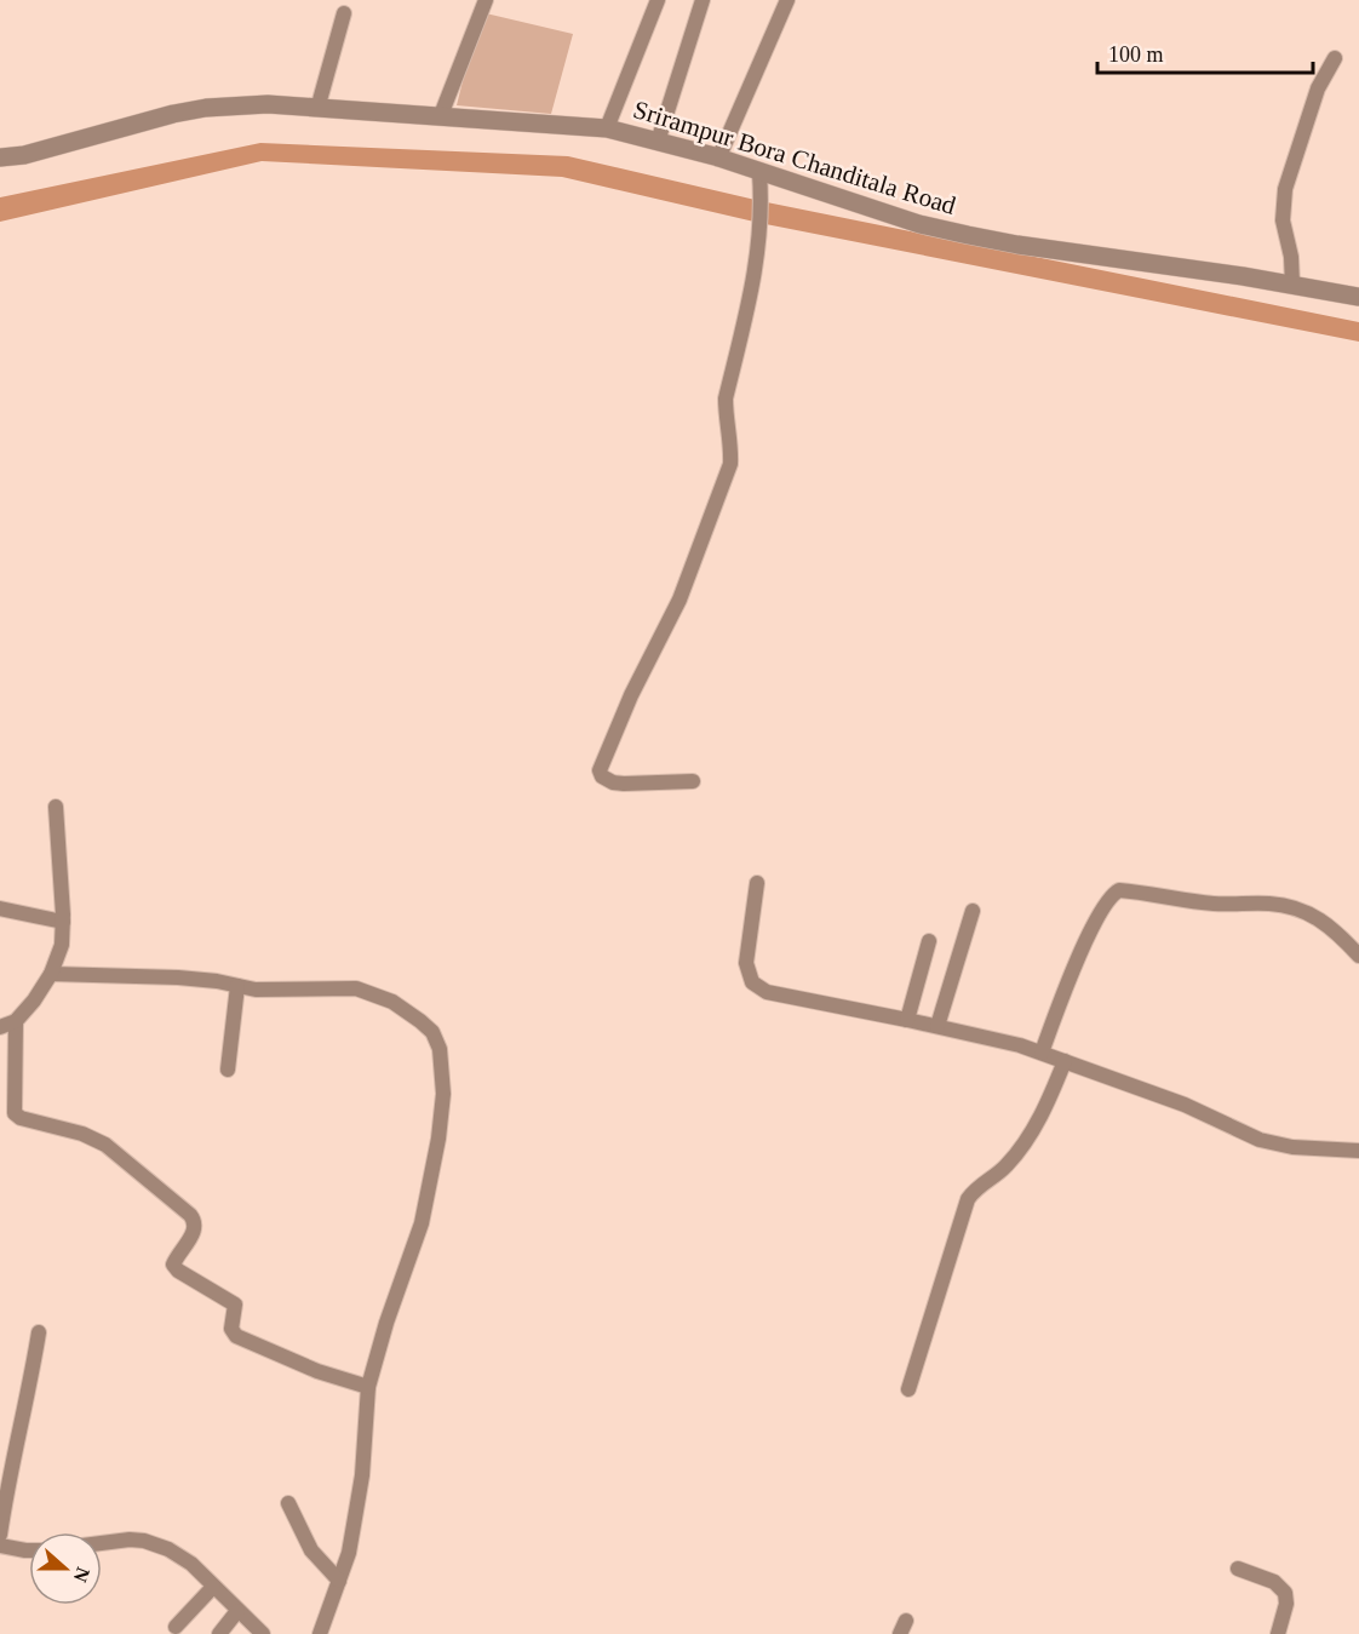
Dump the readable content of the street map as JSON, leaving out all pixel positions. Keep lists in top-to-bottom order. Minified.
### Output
{"streets":{"street":["Srirampur Bora Chanditala Road"]},"scale_bar":"100 m","north":"right"}
